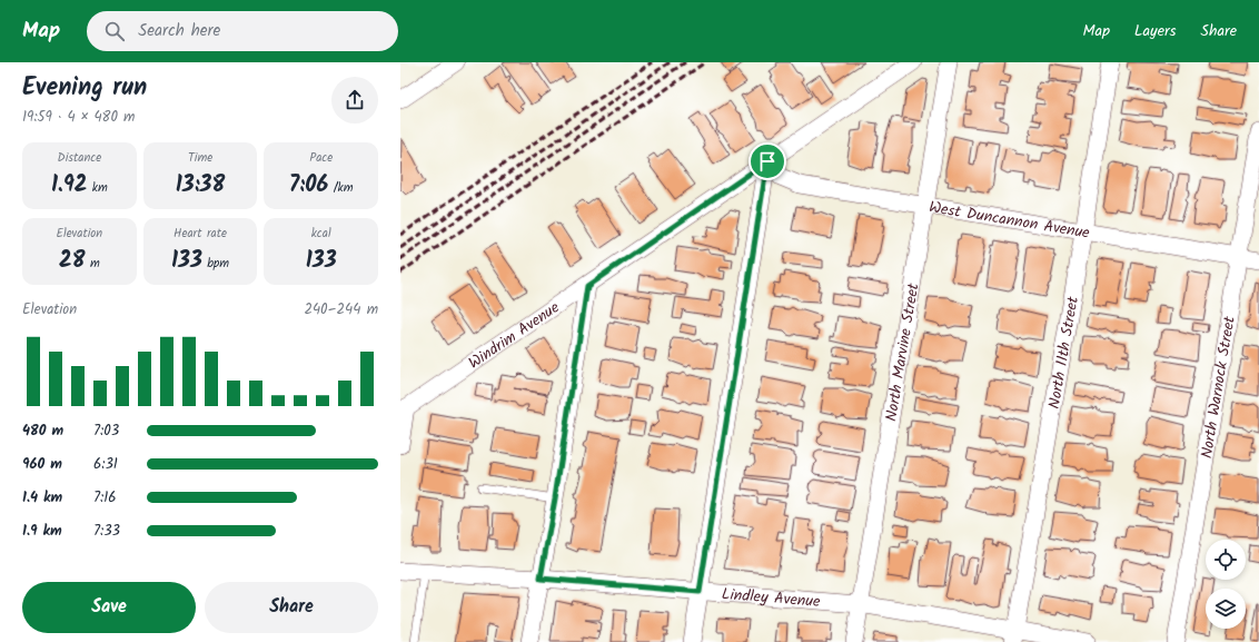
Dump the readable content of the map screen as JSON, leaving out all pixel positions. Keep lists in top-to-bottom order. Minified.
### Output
{"streets":{"street":["West Duncannon Avenue","Windrim Avenue","North Marvine Street","North 11th Street","North Warnock Street","Lindley Avenue"]},"crossings":[["West Duncannon Avenue","Windrim Avenue"],["West Duncannon Avenue","North Marvine Street"],["West Duncannon Avenue","North 11th Street"],["West Duncannon Avenue","North Warnock Street"],["North Marvine Street","Lindley Avenue"],["North 11th Street","Lindley Avenue"]],"page":{"header":"Map","search":"Search here","nav":["Map","Layers","Share"],"heading":["Evening run","19:59 · 4 × 480 m"],"stats":[["Distance","1.92 km"],["Time","13:38"],["Pace","7:06 /km"],["Elevation","28 m"],["Heart rate","133 bpm"],["kcal","133"]],"chart":["Elevation","240–244 m"],"list":[{"name":"480 m","note":"7:03"},{"name":"960 m","note":"6:31"},{"name":"1.4 km","note":"7:16"},{"name":"1.9 km","note":"7:33"}],"buttons":["Save","Share"]}}
